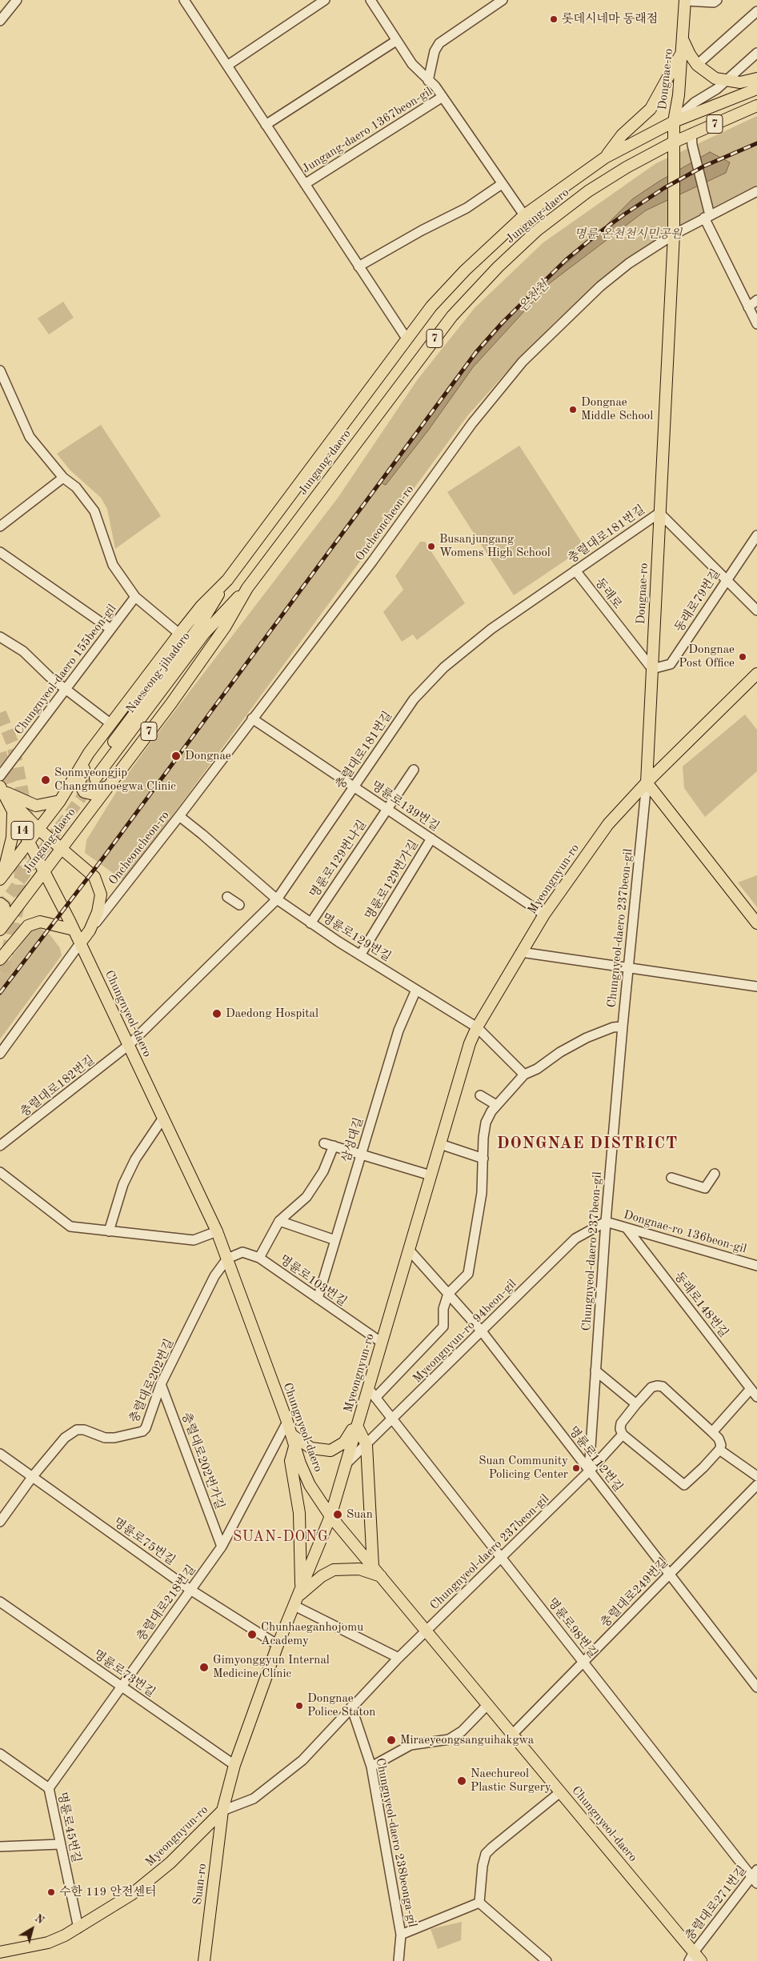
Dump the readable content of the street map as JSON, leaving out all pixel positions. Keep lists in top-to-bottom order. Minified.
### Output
{"streets":{"main road":["Dongnae-ro","7","Jungang-daero","Naeseong-jihadoro","14","Myeongnyun-ro","Chungnyeol-daero","Suan-ro"],"street":["Jungang-daero 1367beon-gil","Oncheoncheon-ro","충렬대로181번길","동래로","동래로79번길","Chungnyeol-daero 155beon-gil","명륜로139번길","명륜로129번나길","명륜로129번가길","Chungnyeol-daero 237beon-gil","명륜로129번길","충렬대로182번길","삼성대길","Dongnae-ro 136beon-gil","명륜로103번길","동래로148번길","Myeongnyun-ro 94beon-gil","충렬대로202번길","명륜로112번길","충렬대로202번가길","명륜로75번길","충렬대로249번길","충렬대로218번길","명륜로98번길","명륜로73번길","명륜로45번길","Chungnyeol-daero 238beonga-gil","충렬대로271번길"]},"crossings":[["Dongnae-ro","Jungang-daero"],["Dongnae-ro","Oncheoncheon-ro"],["Dongnae-ro","충렬대로181번길"],["Dongnae-ro","동래로"],["Dongnae-ro","동래로79번길"],["Dongnae-ro","Myeongnyun-ro"],["Dongnae-ro","Chungnyeol-daero 237beon-gil"],["Jungang-daero 1367beon-gil","Jungang-daero"],["Jungang-daero","Naeseong-jihadoro"],["Jungang-daero","Chungnyeol-daero"],["Oncheoncheon-ro","명륜로139번길"],["Oncheoncheon-ro","명륜로129번길"],["충렬대로181번길","동래로"],["충렬대로181번길","명륜로139번길"],["충렬대로181번길","명륜로129번길"],["충렬대로181번길","Chungnyeol-daero"],["충렬대로181번길","충렬대로182번길"],["동래로","동래로79번길"],["명륜로139번길","명륜로129번나길"],["명륜로139번길","Myeongnyun-ro"],["명륜로139번길","명륜로129번가길"],["명륜로129번나길","명륜로129번길"],["Myeongnyun-ro","Chungnyeol-daero 237beon-gil"],["Myeongnyun-ro","명륜로129번길"],["Myeongnyun-ro","Chungnyeol-daero"],["Myeongnyun-ro","명륜로103번길"],["Myeongnyun-ro","Myeongnyun-ro 94beon-gil"],["Myeongnyun-ro","명륜로112번길"],["Myeongnyun-ro","명륜로75번길"],["Myeongnyun-ro","명륜로98번길"],["Myeongnyun-ro","명륜로73번길"],["Myeongnyun-ro","명륜로45번길"],["Myeongnyun-ro","Suan-ro"],["명륜로129번가길","명륜로129번길"],["Chungnyeol-daero 237beon-gil","Chungnyeol-daero"],["Chungnyeol-daero 237beon-gil","Dongnae-ro 136beon-gil"],["Chungnyeol-daero 237beon-gil","Myeongnyun-ro 94beon-gil"],["Chungnyeol-daero 237beon-gil","명륜로112번길"],["Chungnyeol-daero 237beon-gil","명륜로98번길"],["Chungnyeol-daero 237beon-gil","Chungnyeol-daero 238beonga-gil"],["Chungnyeol-daero 237beon-gil","Suan-ro"],["명륜로129번길","삼성대길"],["Chungnyeol-daero","충렬대로182번길"],["Chungnyeol-daero","명륜로103번길"],["Chungnyeol-daero","충렬대로202번길"],["Chungnyeol-daero","충렬대로249번길"],["Chungnyeol-daero","충렬대로218번길"],["Chungnyeol-daero","충렬대로271번길"],["삼성대길","명륜로103번길"],["Dongnae-ro 136beon-gil","동래로148번길"],["Dongnae-ro 136beon-gil","Myeongnyun-ro 94beon-gil"],["명륜로103번길","충렬대로202번길"],["Myeongnyun-ro 94beon-gil","명륜로112번길"],["Myeongnyun-ro 94beon-gil","명륜로98번길"],["충렬대로202번길","충렬대로202번가길"],["충렬대로202번길","명륜로75번길"],["명륜로112번길","충렬대로249번길"],["충렬대로202번가길","충렬대로218번길"],["명륜로75번길","충렬대로218번길"],["충렬대로249번길","명륜로98번길"],["충렬대로218번길","명륜로73번길"],["충렬대로218번길","명륜로45번길"],["명륜로98번길","충렬대로271번길"]],"districts":["DONGNAE DISTRICT","SUAN-DONG"],"water":["온천천"],"parks":["명륜 온천천시민공원"],"places":["롯데시네마 동래점","Dongnae Middle School","Busanjungang Womens High School","Dongnae Post Office","Dongnae","Sonmyeongjip Changmunoegwa Clinic","Daedong Hospital","Suan Community Policing Center","Suan","Chunhaeganhojomu Academy","Gimyonggyun Internal Medicine Clinic","Dongnae Police Staton","Miraeyeongsanguihakgwa","Naechureol Plastic Surgery","수한 119 안전센터"],"north":"top right"}
